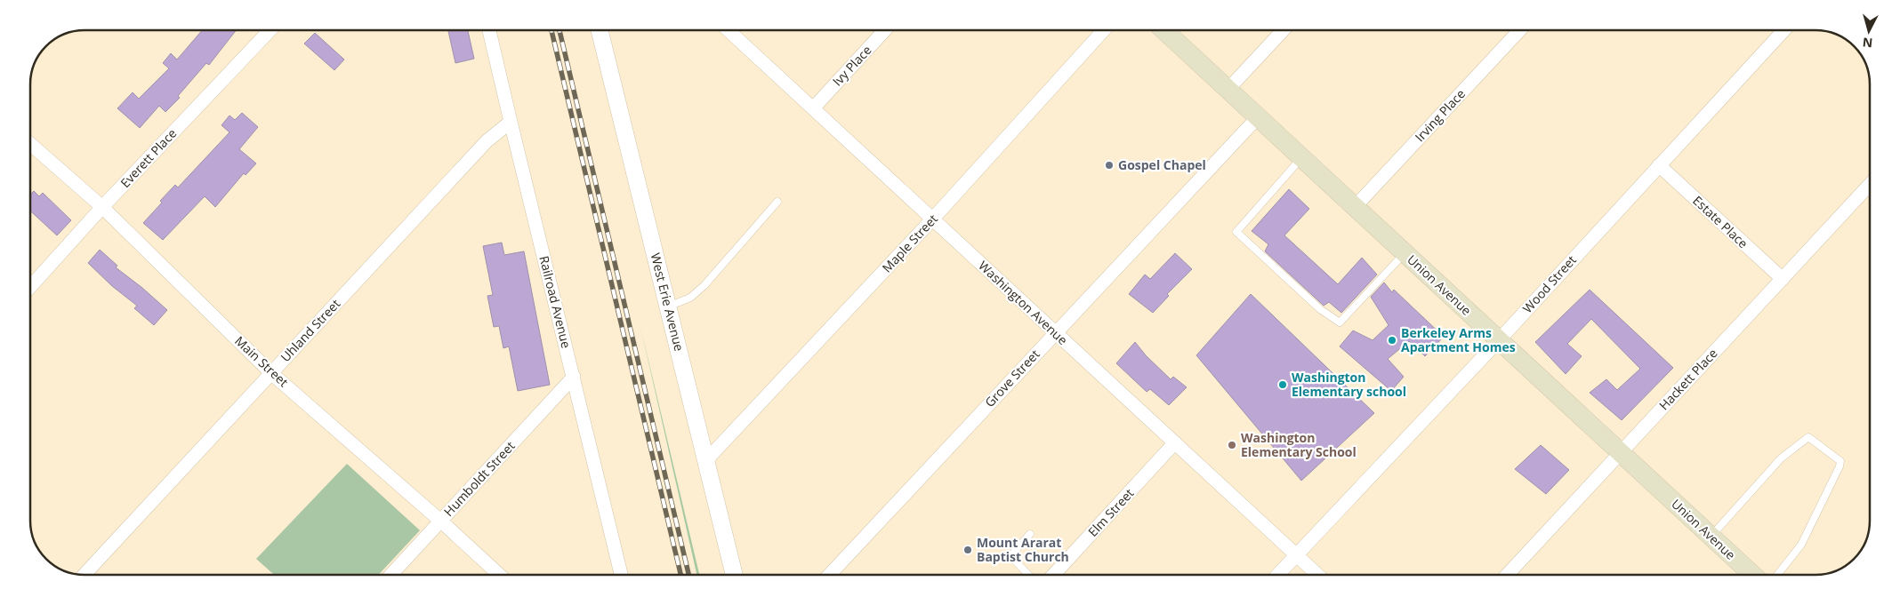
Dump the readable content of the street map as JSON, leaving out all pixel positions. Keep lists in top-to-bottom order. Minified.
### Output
{"streets":{"main road":["Union Avenue"],"street":["Ivy Place","Irving Place","Everett Place","Estate Place","Maple Street","Wood Street","Railroad Avenue","West Erie Avenue","Washington Avenue","Uhland Street","Main Street","Grove Street","Hackett Place","Humboldt Street","Elm Street"]},"crossings":[["Ivy Place","Washington Avenue"],["Irving Place","Union Avenue"],["Everett Place","Main Street"],["Estate Place","Wood Street"],["Estate Place","Hackett Place"],["Maple Street","West Erie Avenue"],["Maple Street","Washington Avenue"],["Wood Street","Union Avenue"],["Wood Street","Washington Avenue"],["Union Avenue","Grove Street"],["Union Avenue","Hackett Place"],["Railroad Avenue","Uhland Street"],["Railroad Avenue","Humboldt Street"],["Washington Avenue","Grove Street"],["Washington Avenue","Elm Street"],["Uhland Street","Main Street"],["Main Street","Humboldt Street"]],"places":["Gospel Chapel","Berkeley Arms Apartment Homes","Washington Elementary school","Washington Elementary School","Mount Ararat Baptist Church"],"north":"bottom"}
